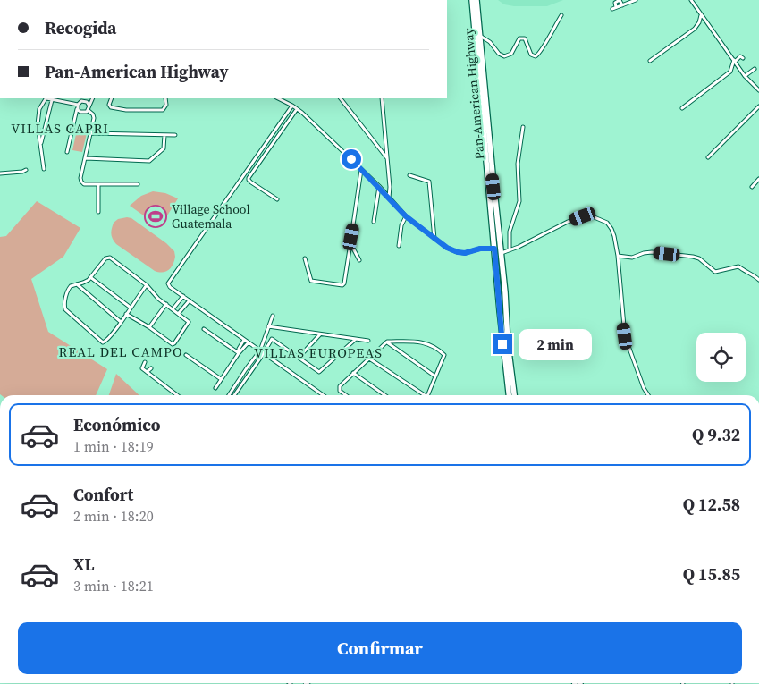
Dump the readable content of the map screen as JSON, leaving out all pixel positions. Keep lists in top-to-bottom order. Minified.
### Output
{"streets":{"highway":["Pan-American Highway"]},"districts":["VILLAS CAPRI","REAL DEL CAMPO","VILLAS EUROPEAS"],"places":{"sports":["Village School Guatemala"]},"page":{"banner":["Recogida","Pan-American Highway"],"bubble":"2 min","list":[{"name":"Económico","note":"1 min · 18:19","value":"Q 9.32"},{"name":"Confort","note":"2 min · 18:20","value":"Q 12.58"},{"name":"XL","note":"3 min · 18:21","value":"Q 15.85"}],"buttons":"Confirmar"}}
